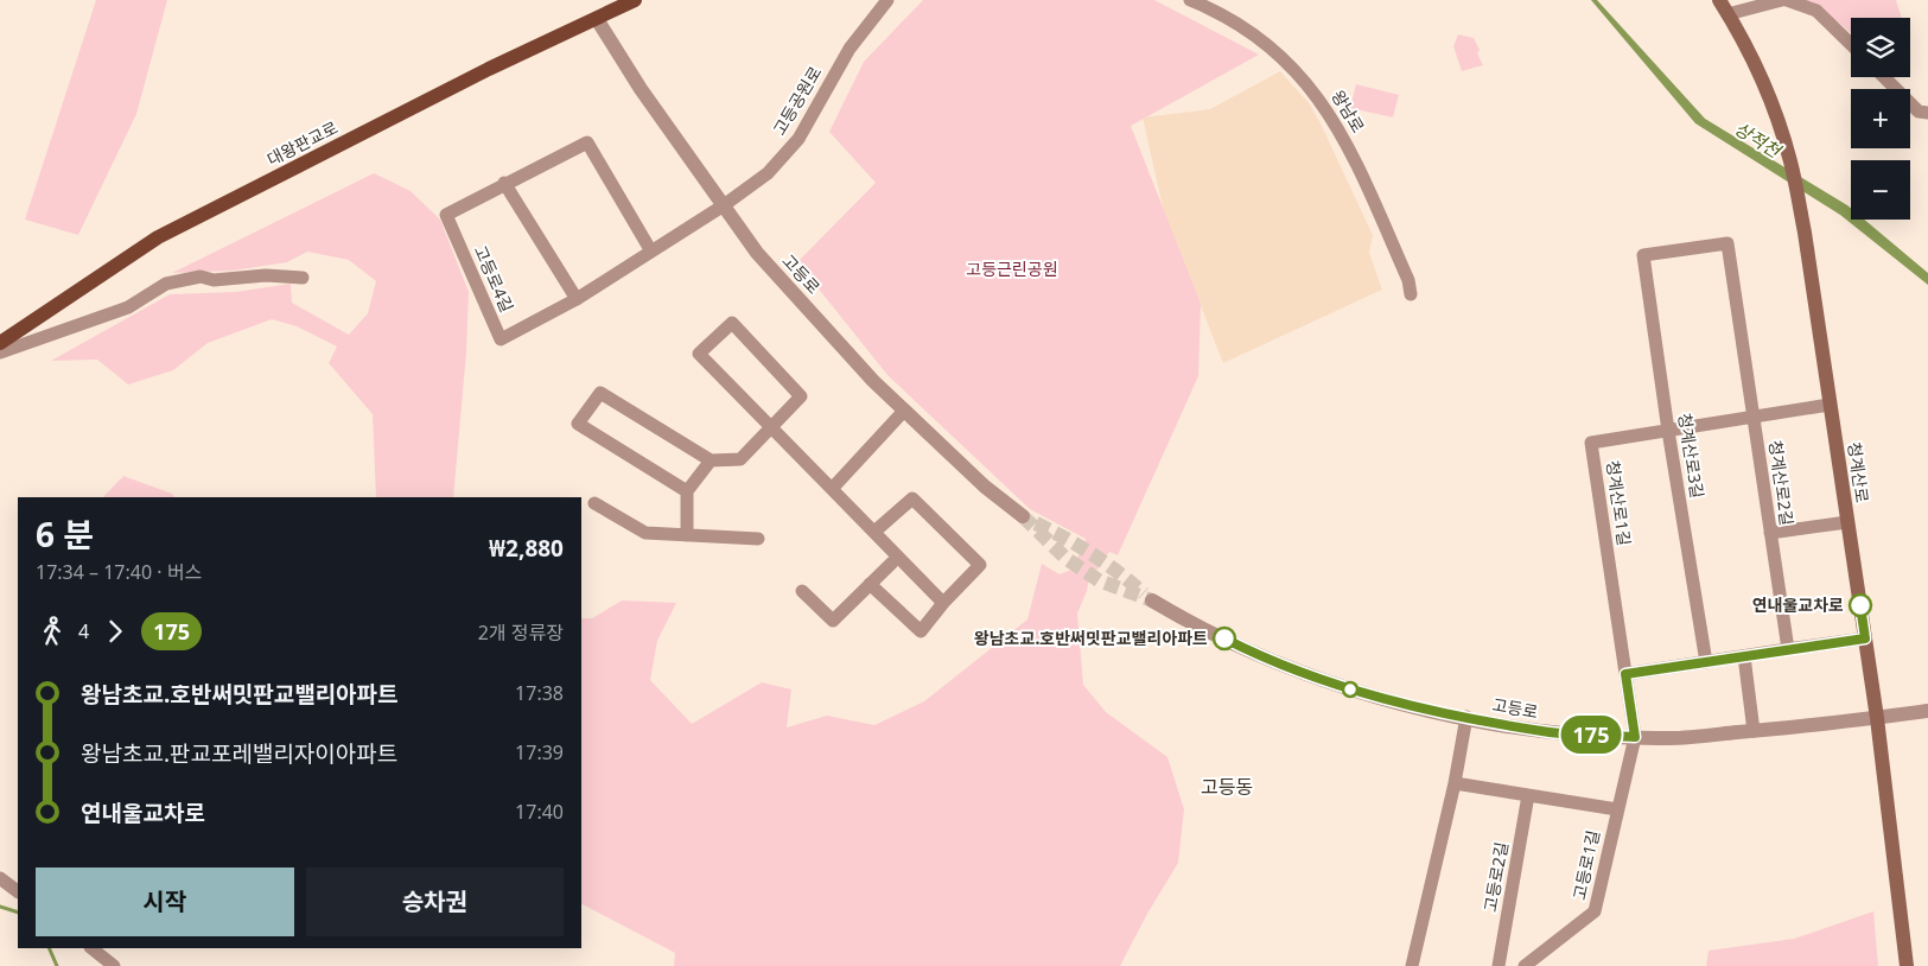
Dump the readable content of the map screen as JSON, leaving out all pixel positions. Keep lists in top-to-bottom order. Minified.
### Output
{"streets":{"main road":["대왕판교로","청계산로"],"street":["고등공원로","왕남로","고등로","고등로4길","청계산로3길","청계산로2길","청계산로1길","고등로1길","고등로2길"]},"crossings":[["고등공원로","고등로"],["고등공원로","고등로4길"],["대왕판교로","고등로"],["고등로","고등로4길"],["고등로","청계산로"],["고등로","청계산로1길"],["고등로","고등로1길"],["청계산로3길","청계산로2길"],["청계산로3길","청계산로1길"],["청계산로","청계산로1길"],["청계산로2길","청계산로1길"],["청계산로1길","고등로1길"],["고등로1길","고등로2길"]],"districts":["고등동"],"water":["상적천"],"parks":["고등근린공원"],"places":["연내울교차로","왕남초교.호반써밋판교밸리아파트"],"lines":["bus line 175"],"page":{"on_map":"175","map_buttons":["+","−"],"heading":["6 분","17:34 – 17:40 · 버스","₩2,880"],"legs":["4","175","2개 정류장"],"list":[{"name":"왕남초교.호반써밋판교밸리아파트","value":"17:38"},{"name":"왕남초교.판교포레밸리자이아파트","value":"17:39"},{"name":"연내울교차로","value":"17:40"}],"buttons":["시작","승차권"]}}
